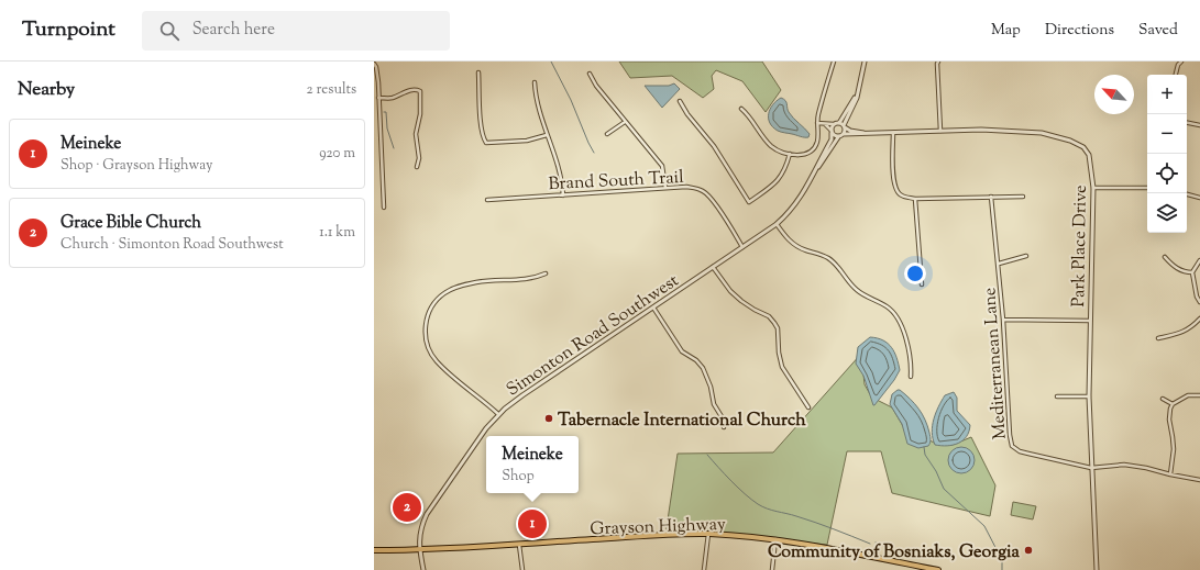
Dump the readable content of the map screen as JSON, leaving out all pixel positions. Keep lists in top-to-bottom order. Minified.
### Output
{"streets":{"main road":["Grayson Highway"],"street":["Brand South Trail","Park Place Drive","Simonton Road Southwest","Mediterranean Lane"]},"crossings":[["Brand South Trail","Simonton Road Southwest"],["Park Place Drive","Simonton Road Southwest"],["Park Place Drive","Mediterranean Lane"],["Simonton Road Southwest","Grayson Highway"]],"places":["Tabernacle International Church","Community of Bosniaks, Georgia"],"north":"top left","page":{"header":"Turnpoint","search":"Search here","nav":["Map","Directions","Saved"],"heading":["Nearby","2 results"],"map_buttons":["+","−"],"list":[{"mark":"1","name":"Meineke","note":"Shop · Grayson Highway","value":"920 m"},{"mark":"2","name":"Grace Bible Church","note":"Church · Simonton Road Southwest","value":"1.1 km"}],"popup":["Meineke","Shop"],"pins":["2","1"]}}
